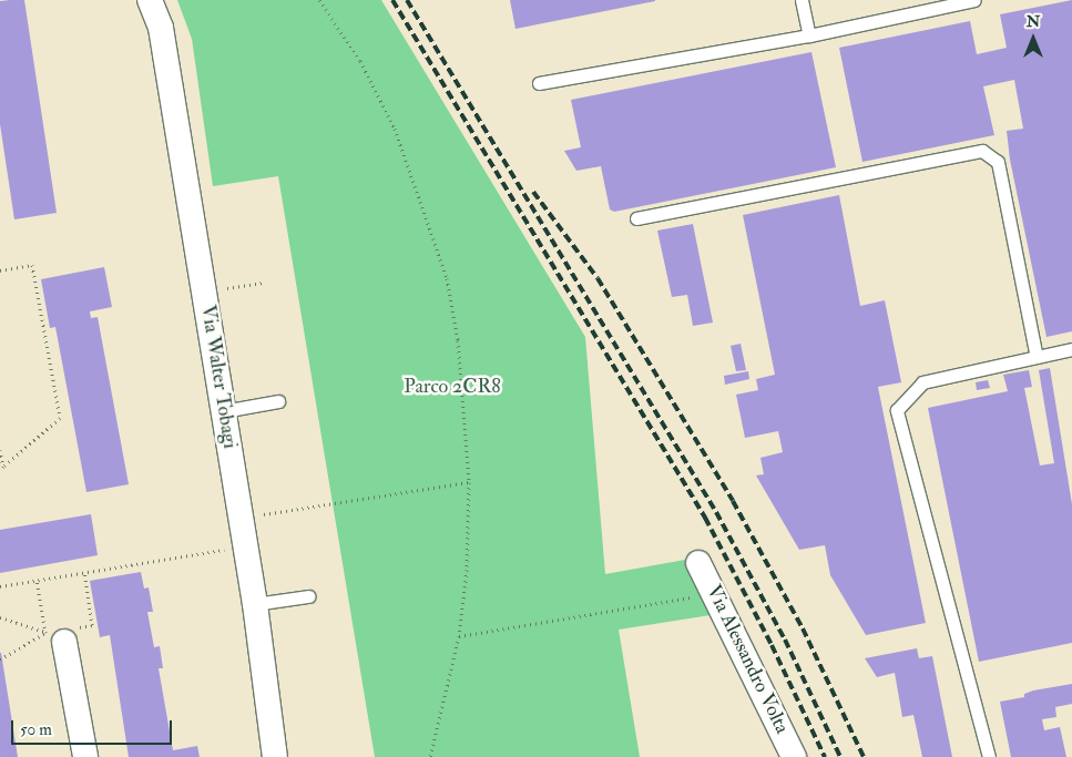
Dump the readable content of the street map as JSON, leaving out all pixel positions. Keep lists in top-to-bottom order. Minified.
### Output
{"streets":{"street":["Via Walter Tobagi","Via Alessandro Volta"]},"parks":["Parco 2CR8"],"scale_bar":"50 m","north":"top"}
